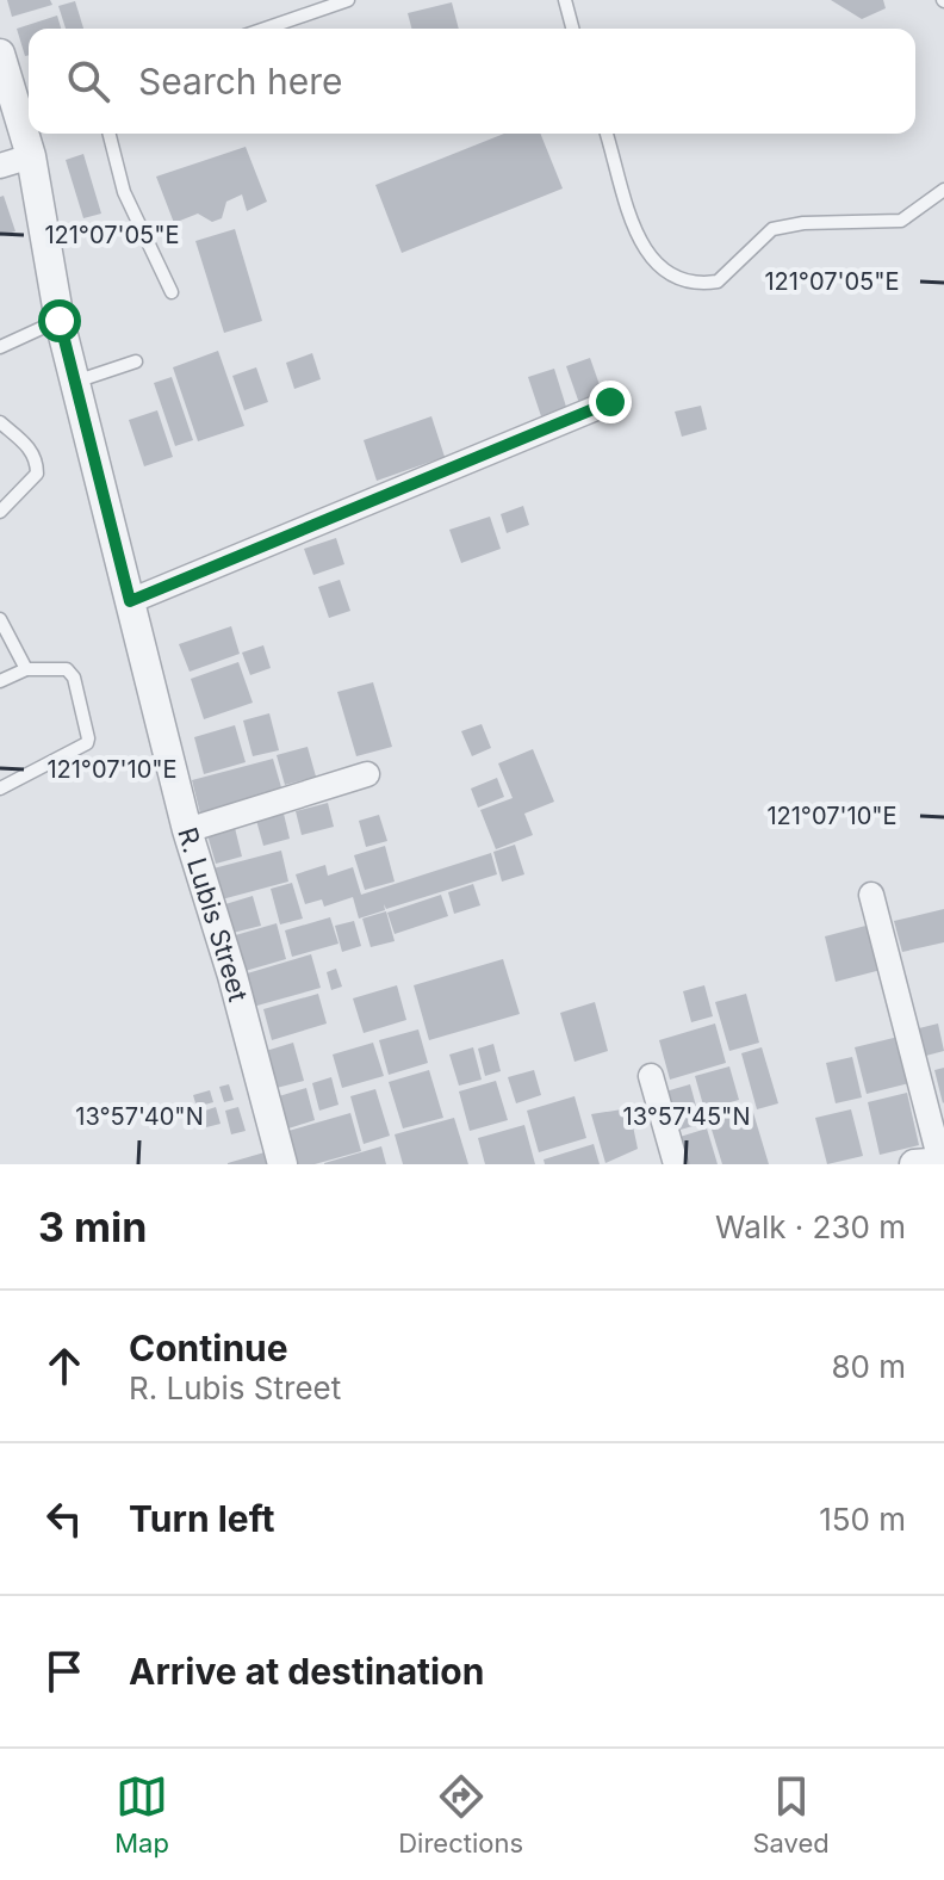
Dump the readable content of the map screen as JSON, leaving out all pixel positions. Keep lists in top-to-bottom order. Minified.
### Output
{"streets":{"street":["R. Lubis Street"]},"page":{"search":"Search here","heading":["3 min","Walk · 230 m"],"list":[["Continue","R. Lubis Street","80 m"],["Turn left","150 m"],"Arrive at destination"],"nav":["Map","Directions","Saved"]},"coordinates":["121°07'05\"E","121°07'10\"E","13°57'40\"N","13°57'45\"N"]}
